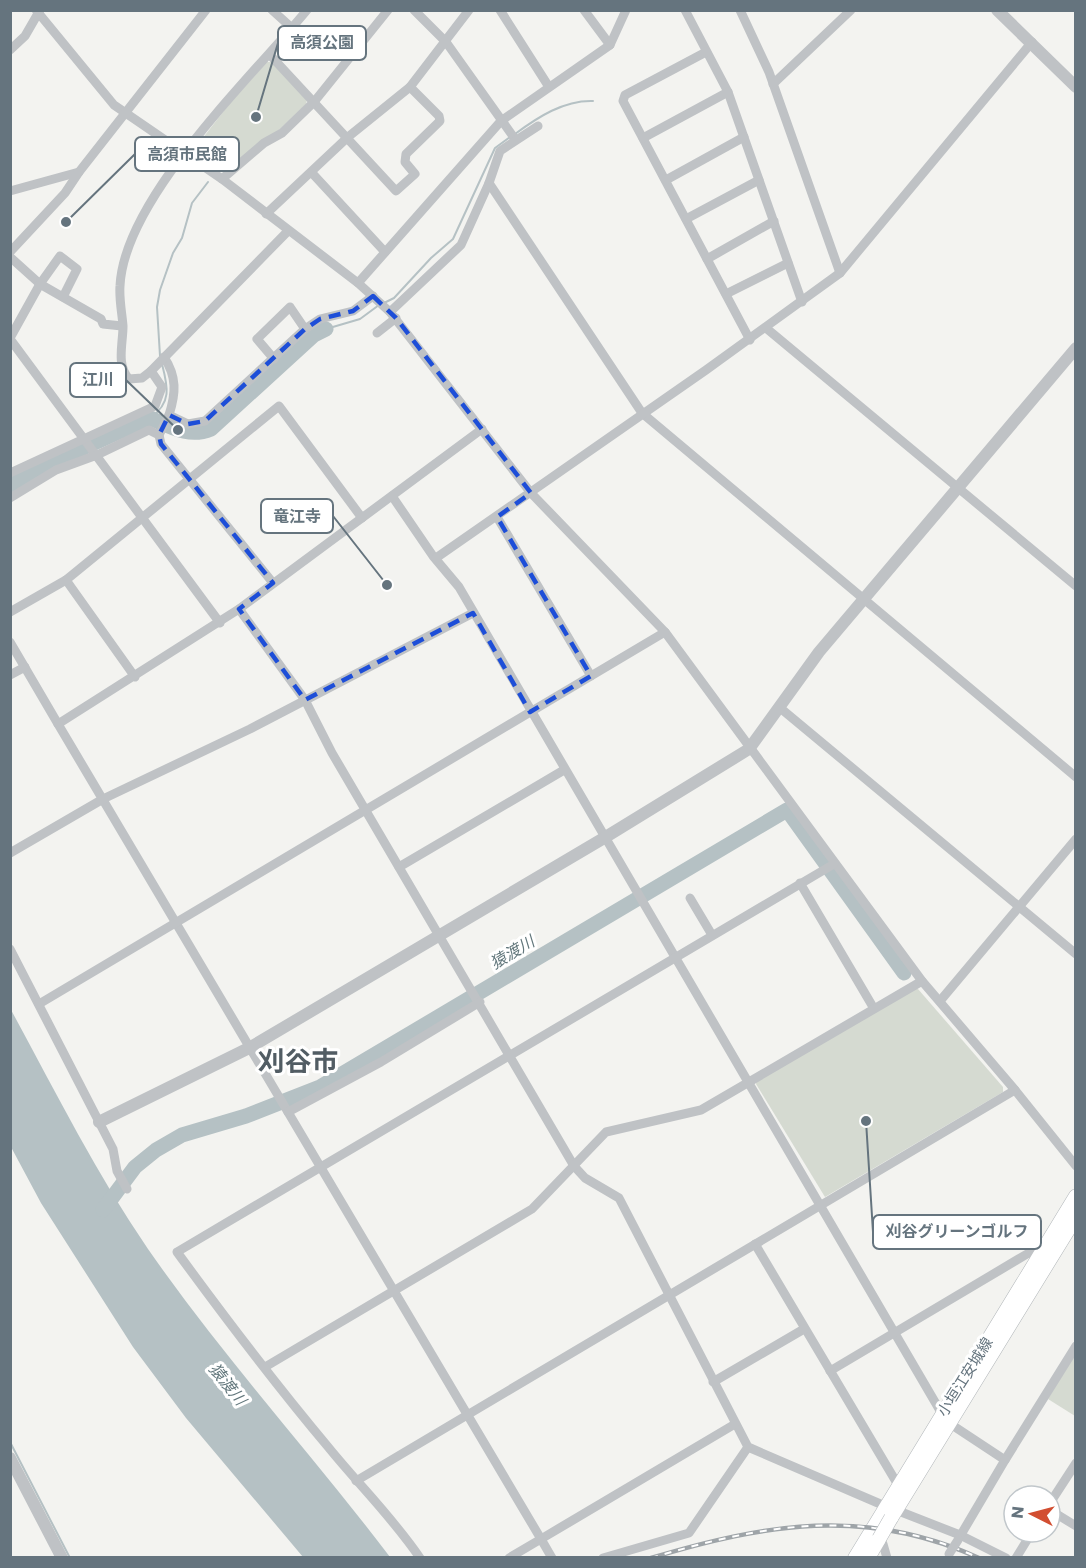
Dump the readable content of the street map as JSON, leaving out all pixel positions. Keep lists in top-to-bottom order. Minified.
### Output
{"streets":{"main road":["小垣江安城線"]},"districts":["刈谷市"],"water":["猿渡川"],"places":["高須公園","高須市民館","江川","竜江寺","刈谷グリーンゴルフ"],"north":"left"}
